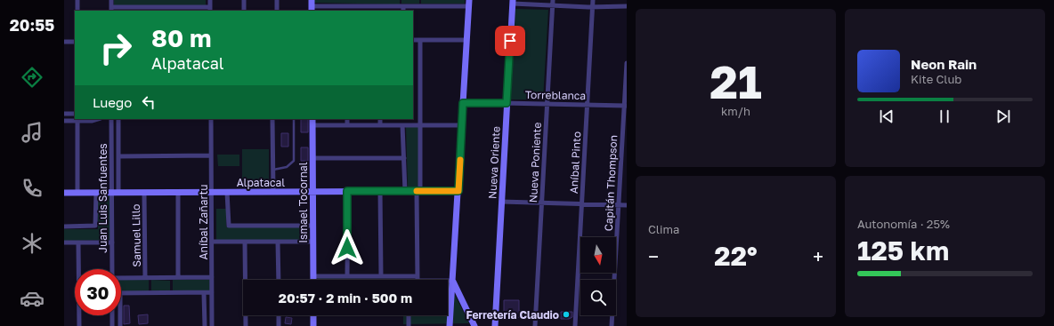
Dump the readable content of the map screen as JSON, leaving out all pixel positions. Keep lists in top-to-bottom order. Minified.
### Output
{"streets":{"main road":["Nueva Oriente","Alpatacal","Ismael Tocornal"],"street":["Torreblanca","Nueva Poniente","Aníbal Pinto","Capitán Thompson","Juan Luis Sanfuentes","Aníbal Zañartu","Samuel Lillo"]},"crossings":[["Torreblanca","Nueva Oriente"],["Torreblanca","Nueva Poniente"],["Torreblanca","Aníbal Pinto"],["Torreblanca","Capitán Thompson"],["Alpatacal","Juan Luis Sanfuentes"],["Alpatacal","Ismael Tocornal"],["Alpatacal","Aníbal Zañartu"],["Alpatacal","Samuel Lillo"]],"places":["Ferretería Claudio"],"north":"bottom","page":{"tabs":"20:55","tile":[["21","km/h"],"Clima",["Autonomía · 25%","125 km"]],"turn":["80 m","Alpatacal"],"song":["Neon Rain","Kite Club"],"then":"Luego","heat":["−","22°","+"],"limit":"30","trip":"20:57 · 2 min · 500 m"}}
